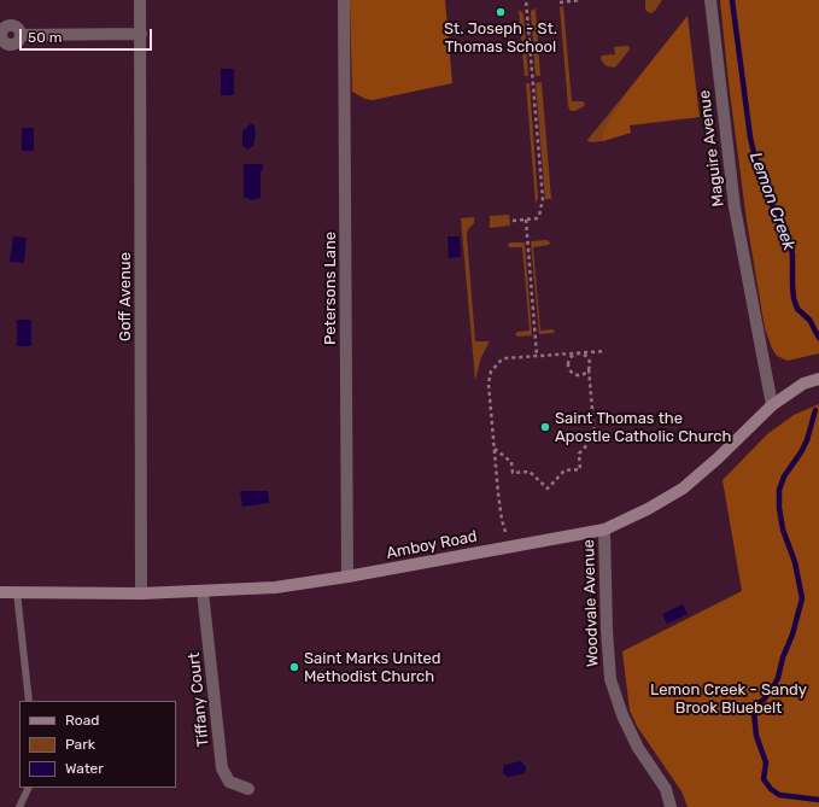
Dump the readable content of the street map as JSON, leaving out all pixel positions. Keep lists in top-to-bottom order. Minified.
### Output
{"streets":{"main road":["Amboy Road"],"street":["Maguire Avenue","Petersons Lane","Goff Avenue","Woodvale Avenue","Tiffany Court"]},"crossings":[["Maguire Avenue","Amboy Road"],["Petersons Lane","Amboy Road"],["Goff Avenue","Amboy Road"],["Amboy Road","Woodvale Avenue"],["Amboy Road","Tiffany Court"]],"water":["Lemon Creek"],"parks":["Lemon Creek - Sandy Brook Bluebelt"],"places":["St. Joseph - St. Thomas School","Saint Thomas the Apostle Catholic Church","Saint Marks United Methodist Church"],"legend":["Road","Park","Water"],"scale_bar":"50 m"}
